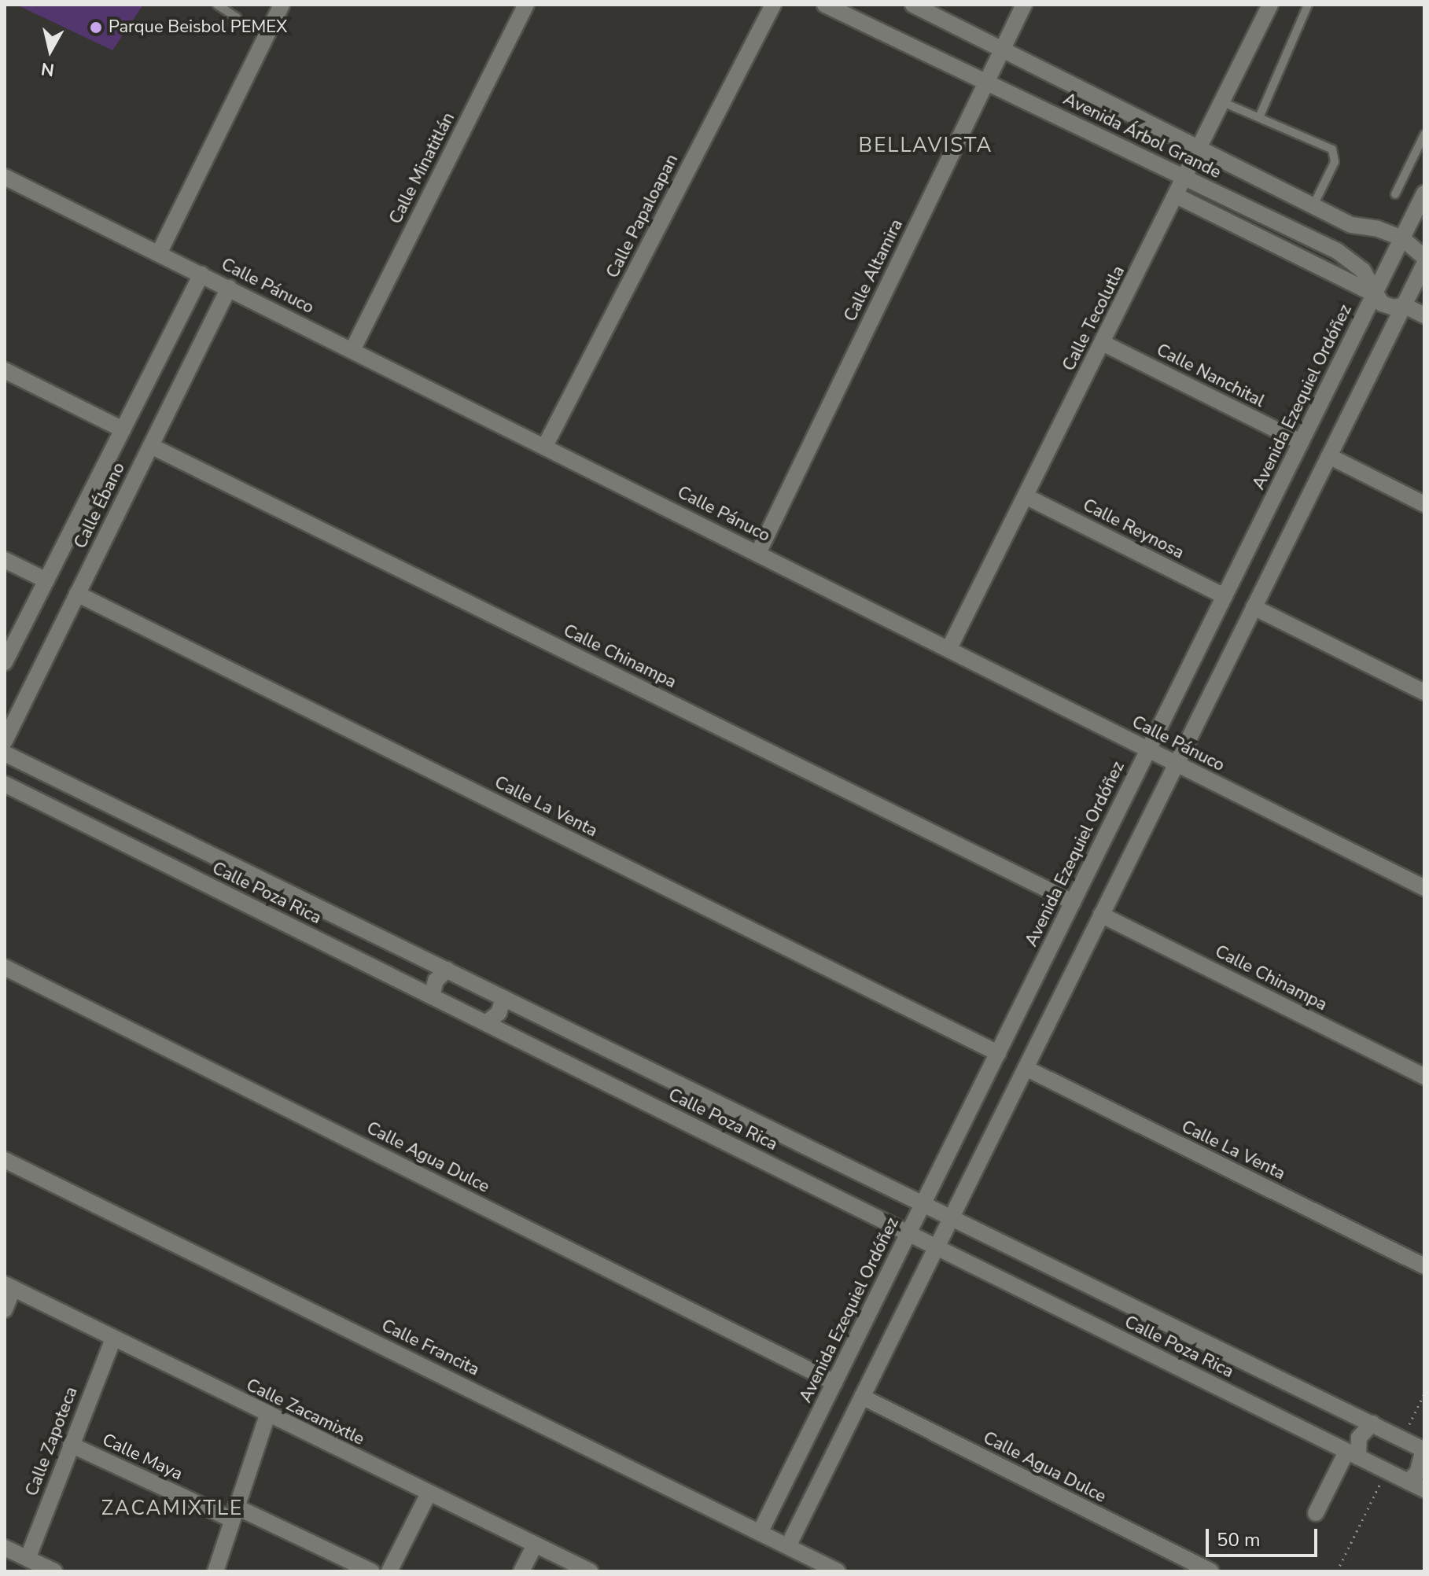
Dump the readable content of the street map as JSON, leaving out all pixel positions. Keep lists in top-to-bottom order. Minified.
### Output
{"streets":{"street":["Avenida Árbol Grande","Calle Minatitlán","Calle Papaloapan","Calle Altamira","Calle Pánuco","Calle Tecolutla","Calle Nanchital","Avenida Ezequiel Ordóñez","Calle Ébano","Calle Reynosa","Calle Chinampa","Calle La Venta","Calle Poza Rica","Calle Agua Dulce","Calle Francita","Calle Zacamixtle","Calle Zapoteca","Calle Maya"]},"crossings":[["Avenida Árbol Grande","Calle Altamira"],["Avenida Árbol Grande","Calle Tecolutla"],["Avenida Árbol Grande","Avenida Ezequiel Ordóñez"],["Calle Minatitlán","Calle Pánuco"],["Calle Papaloapan","Calle Pánuco"],["Calle Altamira","Calle Pánuco"],["Calle Pánuco","Calle Tecolutla"],["Calle Pánuco","Avenida Ezequiel Ordóñez"],["Calle Pánuco","Calle Ébano"],["Calle Tecolutla","Calle Nanchital"],["Calle Tecolutla","Calle Reynosa"],["Calle Nanchital","Avenida Ezequiel Ordóñez"],["Avenida Ezequiel Ordóñez","Calle Reynosa"],["Avenida Ezequiel Ordóñez","Calle Chinampa"],["Avenida Ezequiel Ordóñez","Calle La Venta"],["Avenida Ezequiel Ordóñez","Calle Poza Rica"],["Avenida Ezequiel Ordóñez","Calle Agua Dulce"],["Avenida Ezequiel Ordóñez","Calle Francita"],["Calle Ébano","Calle Chinampa"],["Calle Ébano","Calle La Venta"],["Calle Zacamixtle","Calle Zapoteca"],["Calle Zapoteca","Calle Maya"]],"districts":["BELLAVISTA","ZACAMIXTLE"],"places":["Parque Beisbol PEMEX"],"scale_bar":"50 m","north":"bottom"}
